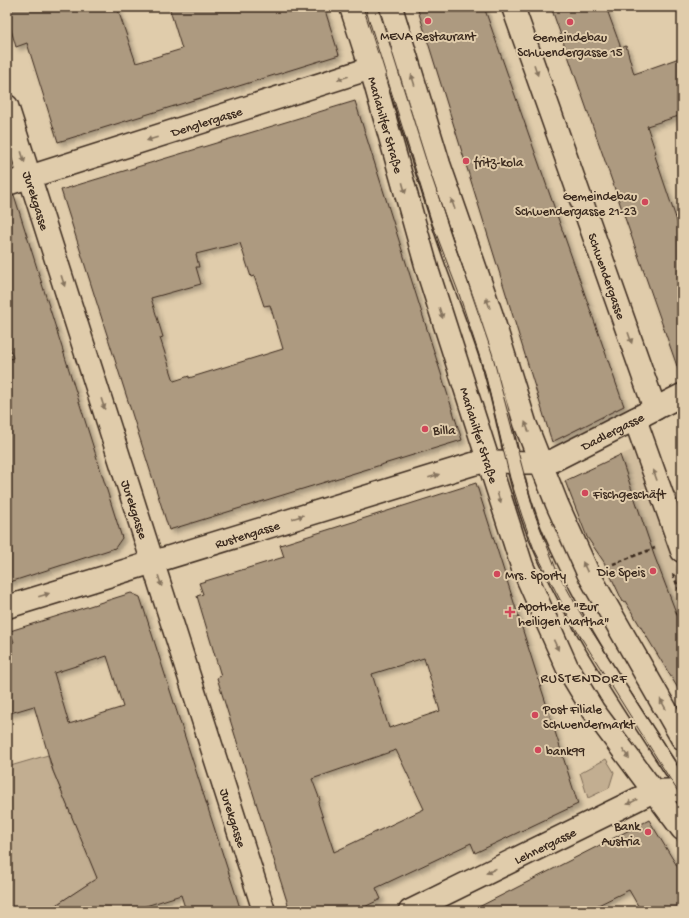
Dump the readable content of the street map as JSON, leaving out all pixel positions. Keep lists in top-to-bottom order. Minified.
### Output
{"streets":{"street":["Denglergasse","Mariahilfer Straße","Jurekgasse","Schwendergasse","Dadlergasse","Rustengasse","Lehnergasse"]},"crossings":[["Denglergasse","Mariahilfer Straße"],["Denglergasse","Jurekgasse"],["Mariahilfer Straße","Dadlergasse"],["Mariahilfer Straße","Rustengasse"],["Mariahilfer Straße","Lehnergasse"],["Jurekgasse","Rustengasse"],["Schwendergasse","Dadlergasse"],["Dadlergasse","Rustengasse"]],"one_way":["Denglergasse","Jurekgasse","Schwendergasse","Rustengasse","Lehnergasse"],"districts":["RUSTENDORF"],"places":{"other":["MEVA Restaurant","Gemeindebau Schwendergasse 15","fritz-kola","Gemeindebau Schwendergasse 21-23","Billa","Fischgeschäft","Die Speis","Mrs. Sporty","Post Filiale Schwendermarkt","bank99","Bank Austria"],"health":["Apotheke \"Zur heiligen Martha\""]}}
